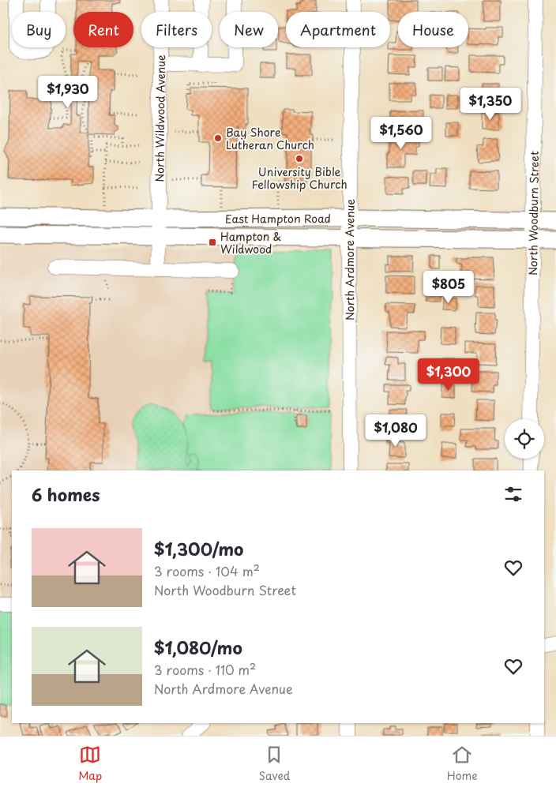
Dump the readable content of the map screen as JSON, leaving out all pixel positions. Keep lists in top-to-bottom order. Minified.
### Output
{"streets":{"main road":["East Hampton Road"],"street":["North Wildwood Avenue","North Woodburn Street","North Ardmore Avenue"]},"crossings":[["North Wildwood Avenue","East Hampton Road"],["North Woodburn Street","East Hampton Road"],["East Hampton Road","North Ardmore Avenue"]],"places":{"other":["Bay Shore Lutheran Church","University Bible Fellowship Church"],"transit":["Hampton & Wildwood"]},"page":{"chip":["Buy","Rent","Filters","New","Apartment","House"],"price":["$1,930","$1,350","$1,560","$805","$1,300","$1,080"],"heading":"6 homes","list":[{"name":"$1,300/mo","note":"3 rooms · 104 m² · North Woodburn Street"},{"name":"$1,080/mo","note":"3 rooms · 110 m² · North Ardmore Avenue"}],"tabs":["Map","Saved","Home"]}}
